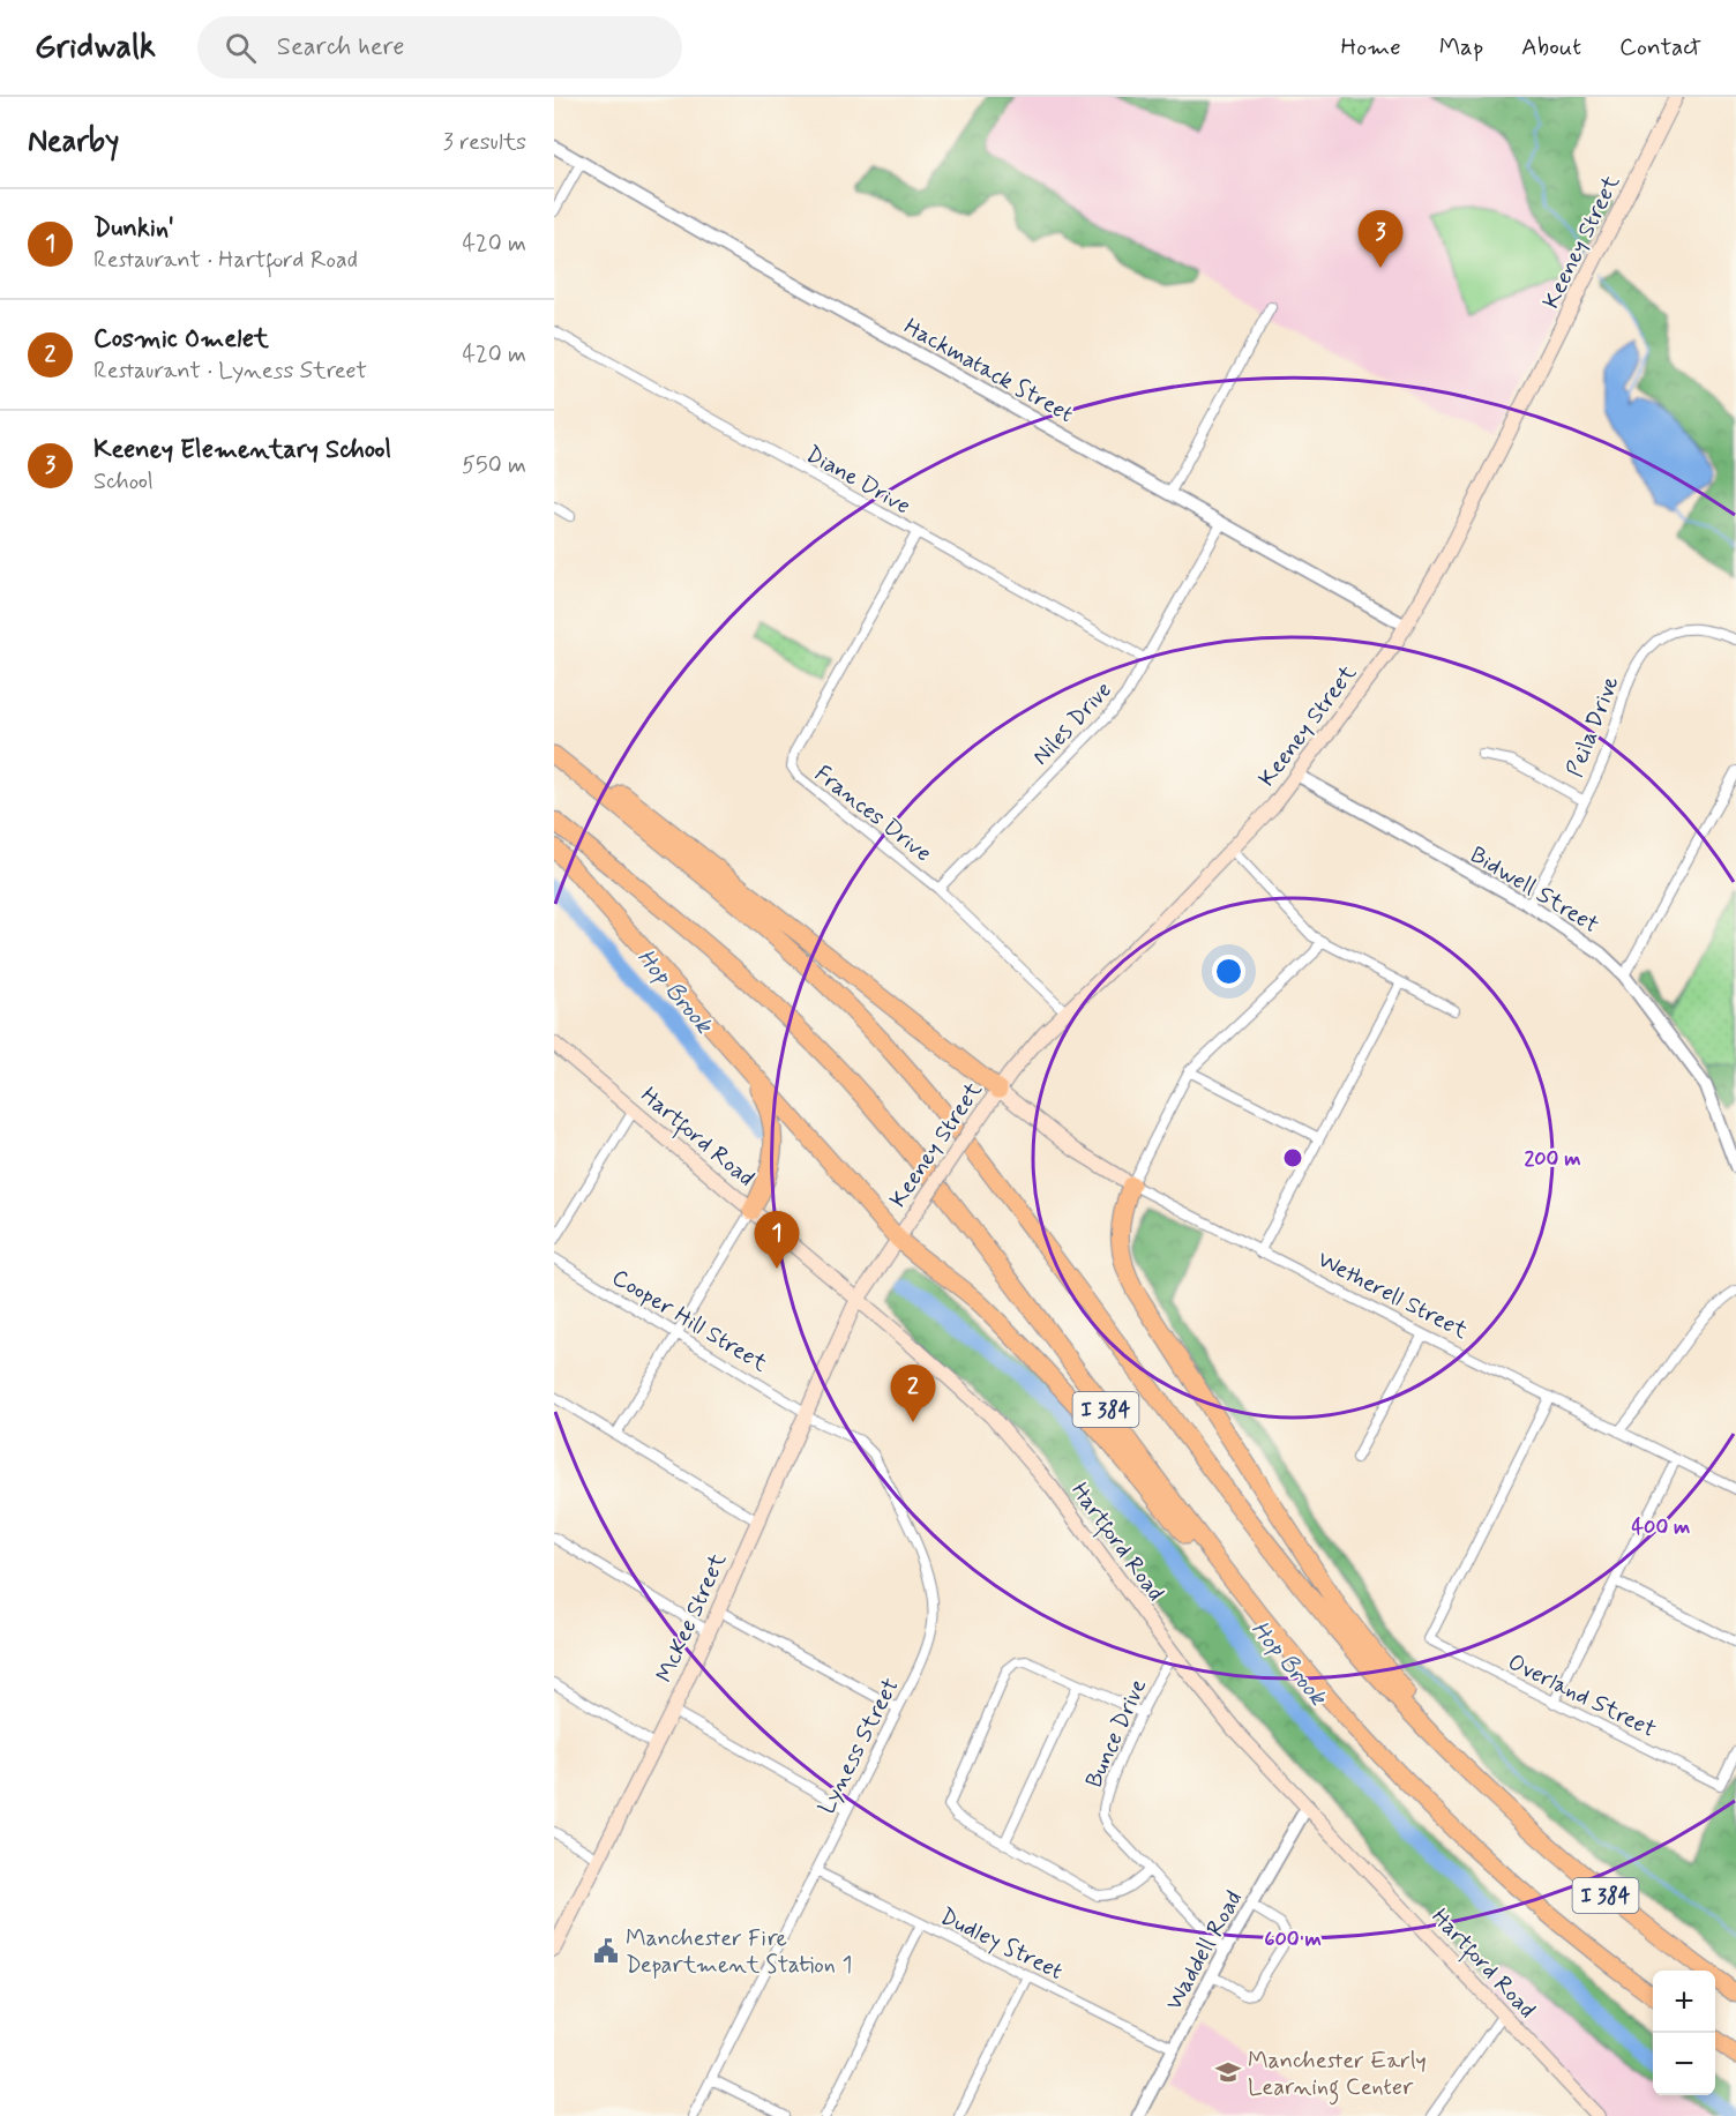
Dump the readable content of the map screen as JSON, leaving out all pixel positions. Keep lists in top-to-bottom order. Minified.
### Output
{"streets":{"highway":["I 384"],"main road":["Keeney Street","Hartford Road","Wetherell Street","McKee Street"],"street":["Hackmatack Street","Diane Drive","Niles Drive","Peila Drive","Frances Drive","Bidwell Street","Cooper Hill Street","Overland Street","Bunce Drive","Lyness Street","Dudley Street","Waddell Road"]},"crossings":[["Keeney Street","Hackmatack Street"],["Keeney Street","Frances Drive"],["Keeney Street","Bidwell Street"],["Keeney Street","Hartford Road"],["Keeney Street","Wetherell Street"],["Keeney Street","McKee Street"],["Hackmatack Street","Niles Drive"],["Diane Drive","Niles Drive"],["Diane Drive","Frances Drive"],["Niles Drive","Frances Drive"],["Peila Drive","Bidwell Street"],["Hartford Road","McKee Street"],["Hartford Road","Bunce Drive"],["Hartford Road","Waddell Road"],["Wetherell Street","Overland Street"],["Cooper Hill Street","McKee Street"],["Cooper Hill Street","Lyness Street"],["McKee Street","Lyness Street"],["Bunce Drive","Waddell Road"],["Lyness Street","Dudley Street"],["Dudley Street","Waddell Road"]],"water":["Hop Brook"],"places":{"public building":["Manchester Fire Department Station 1"],"school or university":["Manchester Early Learning Center"]},"page":{"header":"Gridwalk","search":"Search here","nav":["Home","Map","About","Contact"],"heading":["Nearby","3 results"],"list":[{"mark":"1","name":"Dunkin'","note":"Restaurant · Hartford Road","value":"420 m"},{"mark":"2","name":"Cosmic Omelet","note":"Restaurant · Lyness Street","value":"420 m"},{"mark":"3","name":"Keeney Elementary School","note":"School","value":"550 m"}],"pins":["3","1","2"],"map_buttons":["+","−"]},"rings":["200 m","400 m","600 m"]}
